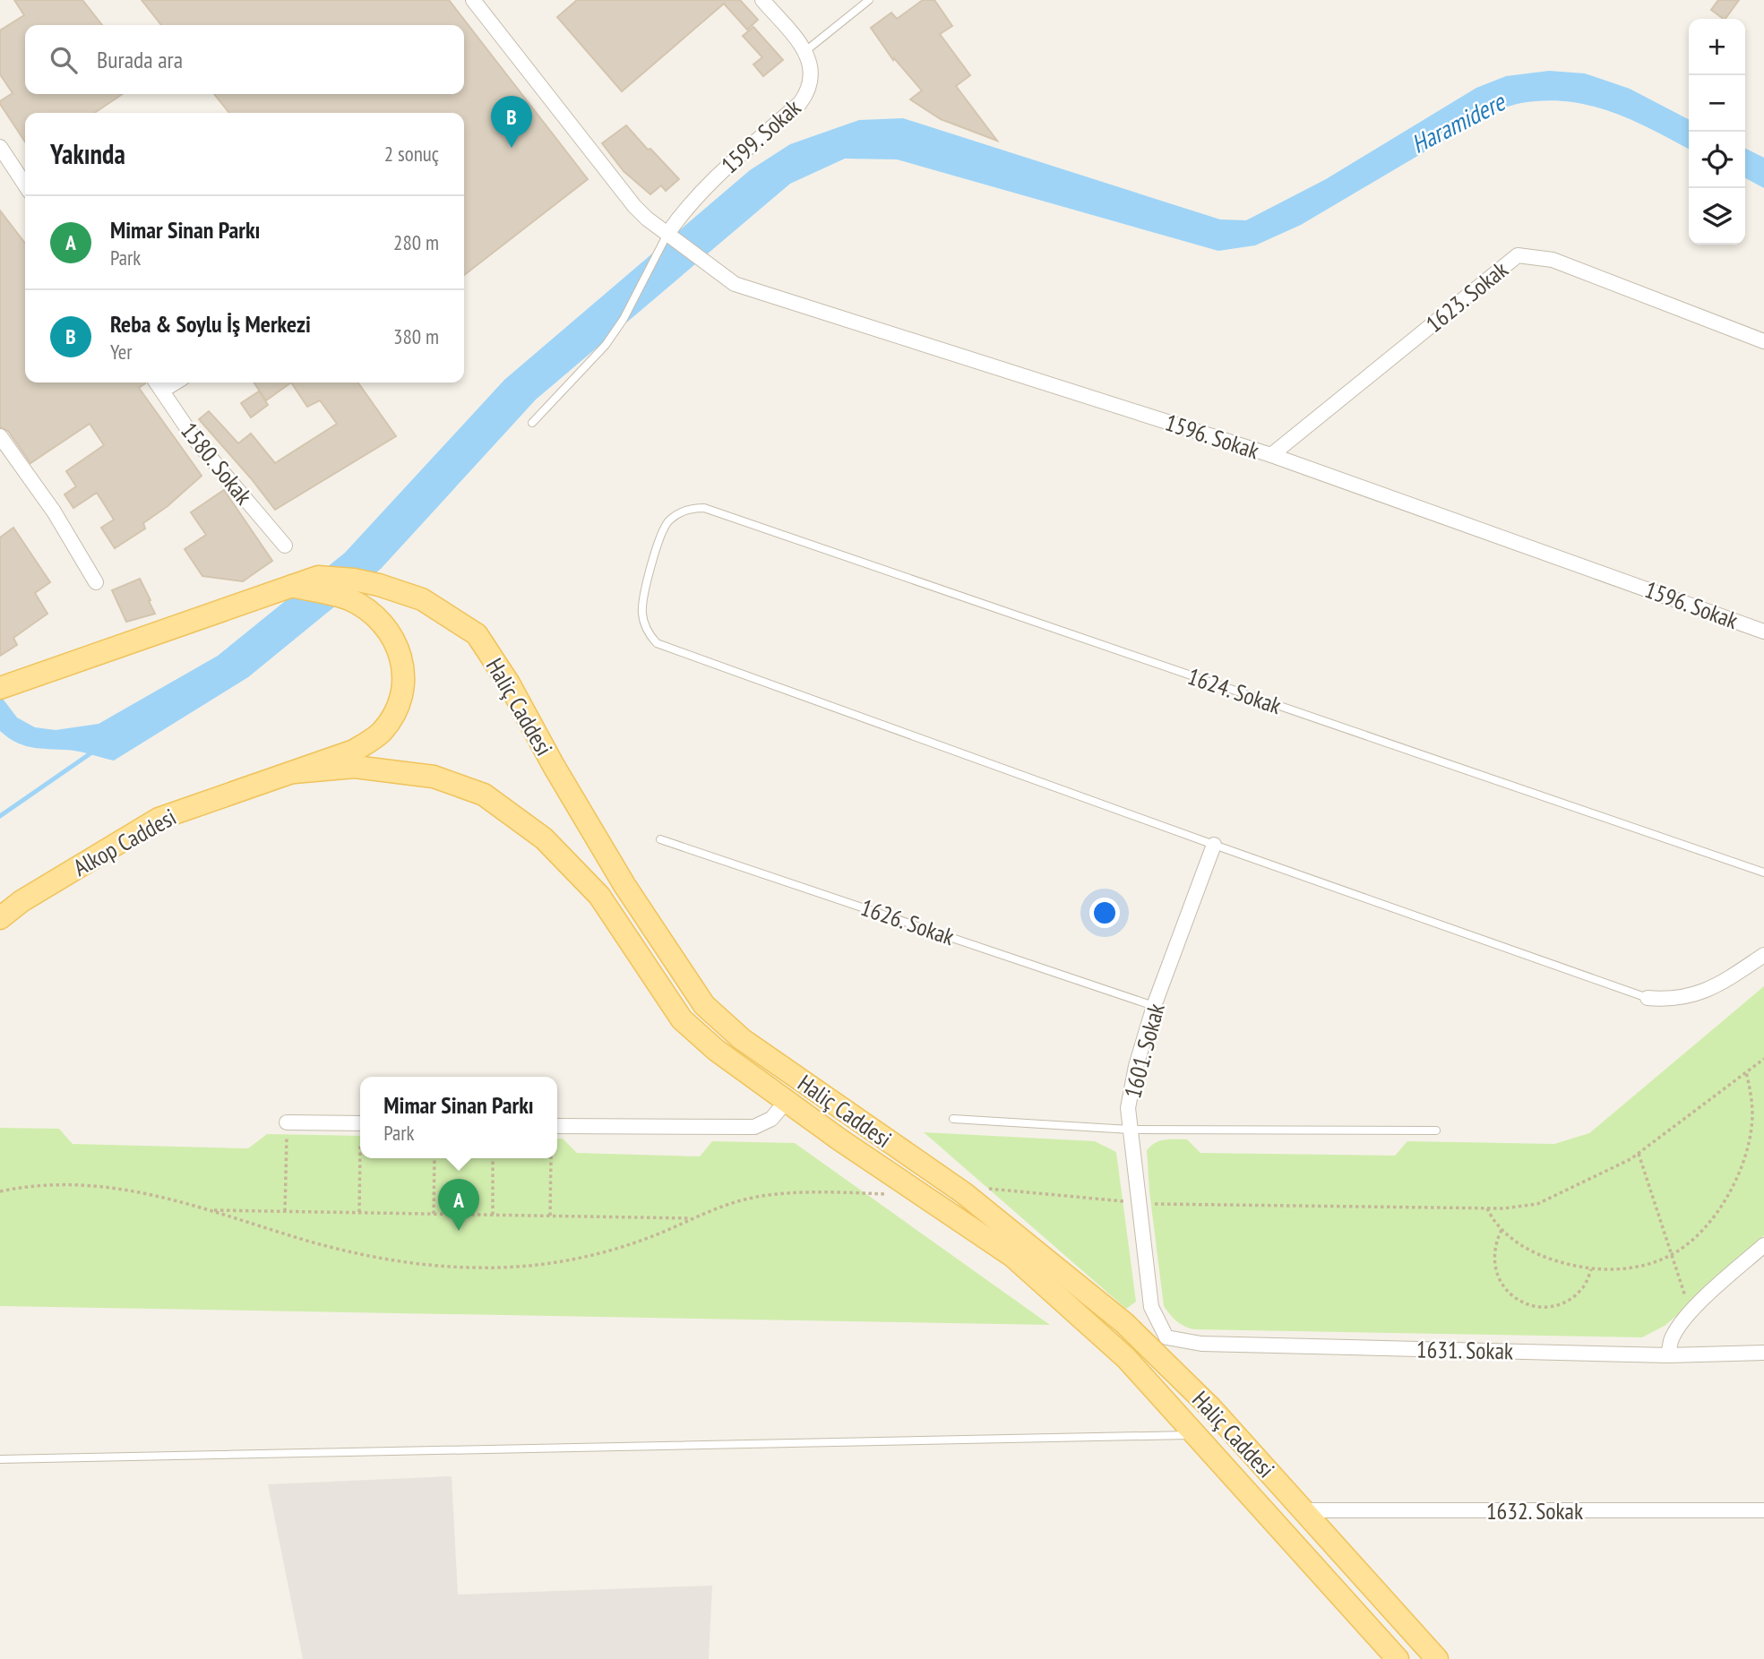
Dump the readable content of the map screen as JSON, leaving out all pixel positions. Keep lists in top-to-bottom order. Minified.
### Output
{"streets":{"main road":["Haliç Caddesi","Alkop Caddesi"],"street":["1599. Sokak","1623. Sokak","1596. Sokak","1580. Sokak","1601. Sokak","1631. Sokak","1632. Sokak"],"lane":["1624. Sokak","1626. Sokak"]},"crossings":[["1599. Sokak","1596. Sokak"],["1623. Sokak","1596. Sokak"],["1624. Sokak","1601. Sokak"],["Haliç Caddesi","Alkop Caddesi"],["Haliç Caddesi","1601. Sokak"],["Haliç Caddesi","1631. Sokak"],["Haliç Caddesi","1632. Sokak"],["1626. Sokak","1601. Sokak"],["1601. Sokak","1631. Sokak"]],"water":["Haramidere"],"page":{"map_buttons":["+","−"],"search":"Burada ara","pins":["B","A"],"heading":["Yakında","2 sonuç"],"list":[{"mark":"A","name":"Mimar Sinan Parkı","note":"Park","value":"280 m"},{"mark":"B","name":"Reba & Soylu İş Merkezi","note":"Yer","value":"380 m"}],"popup":["Mimar Sinan Parkı","Park"]}}
